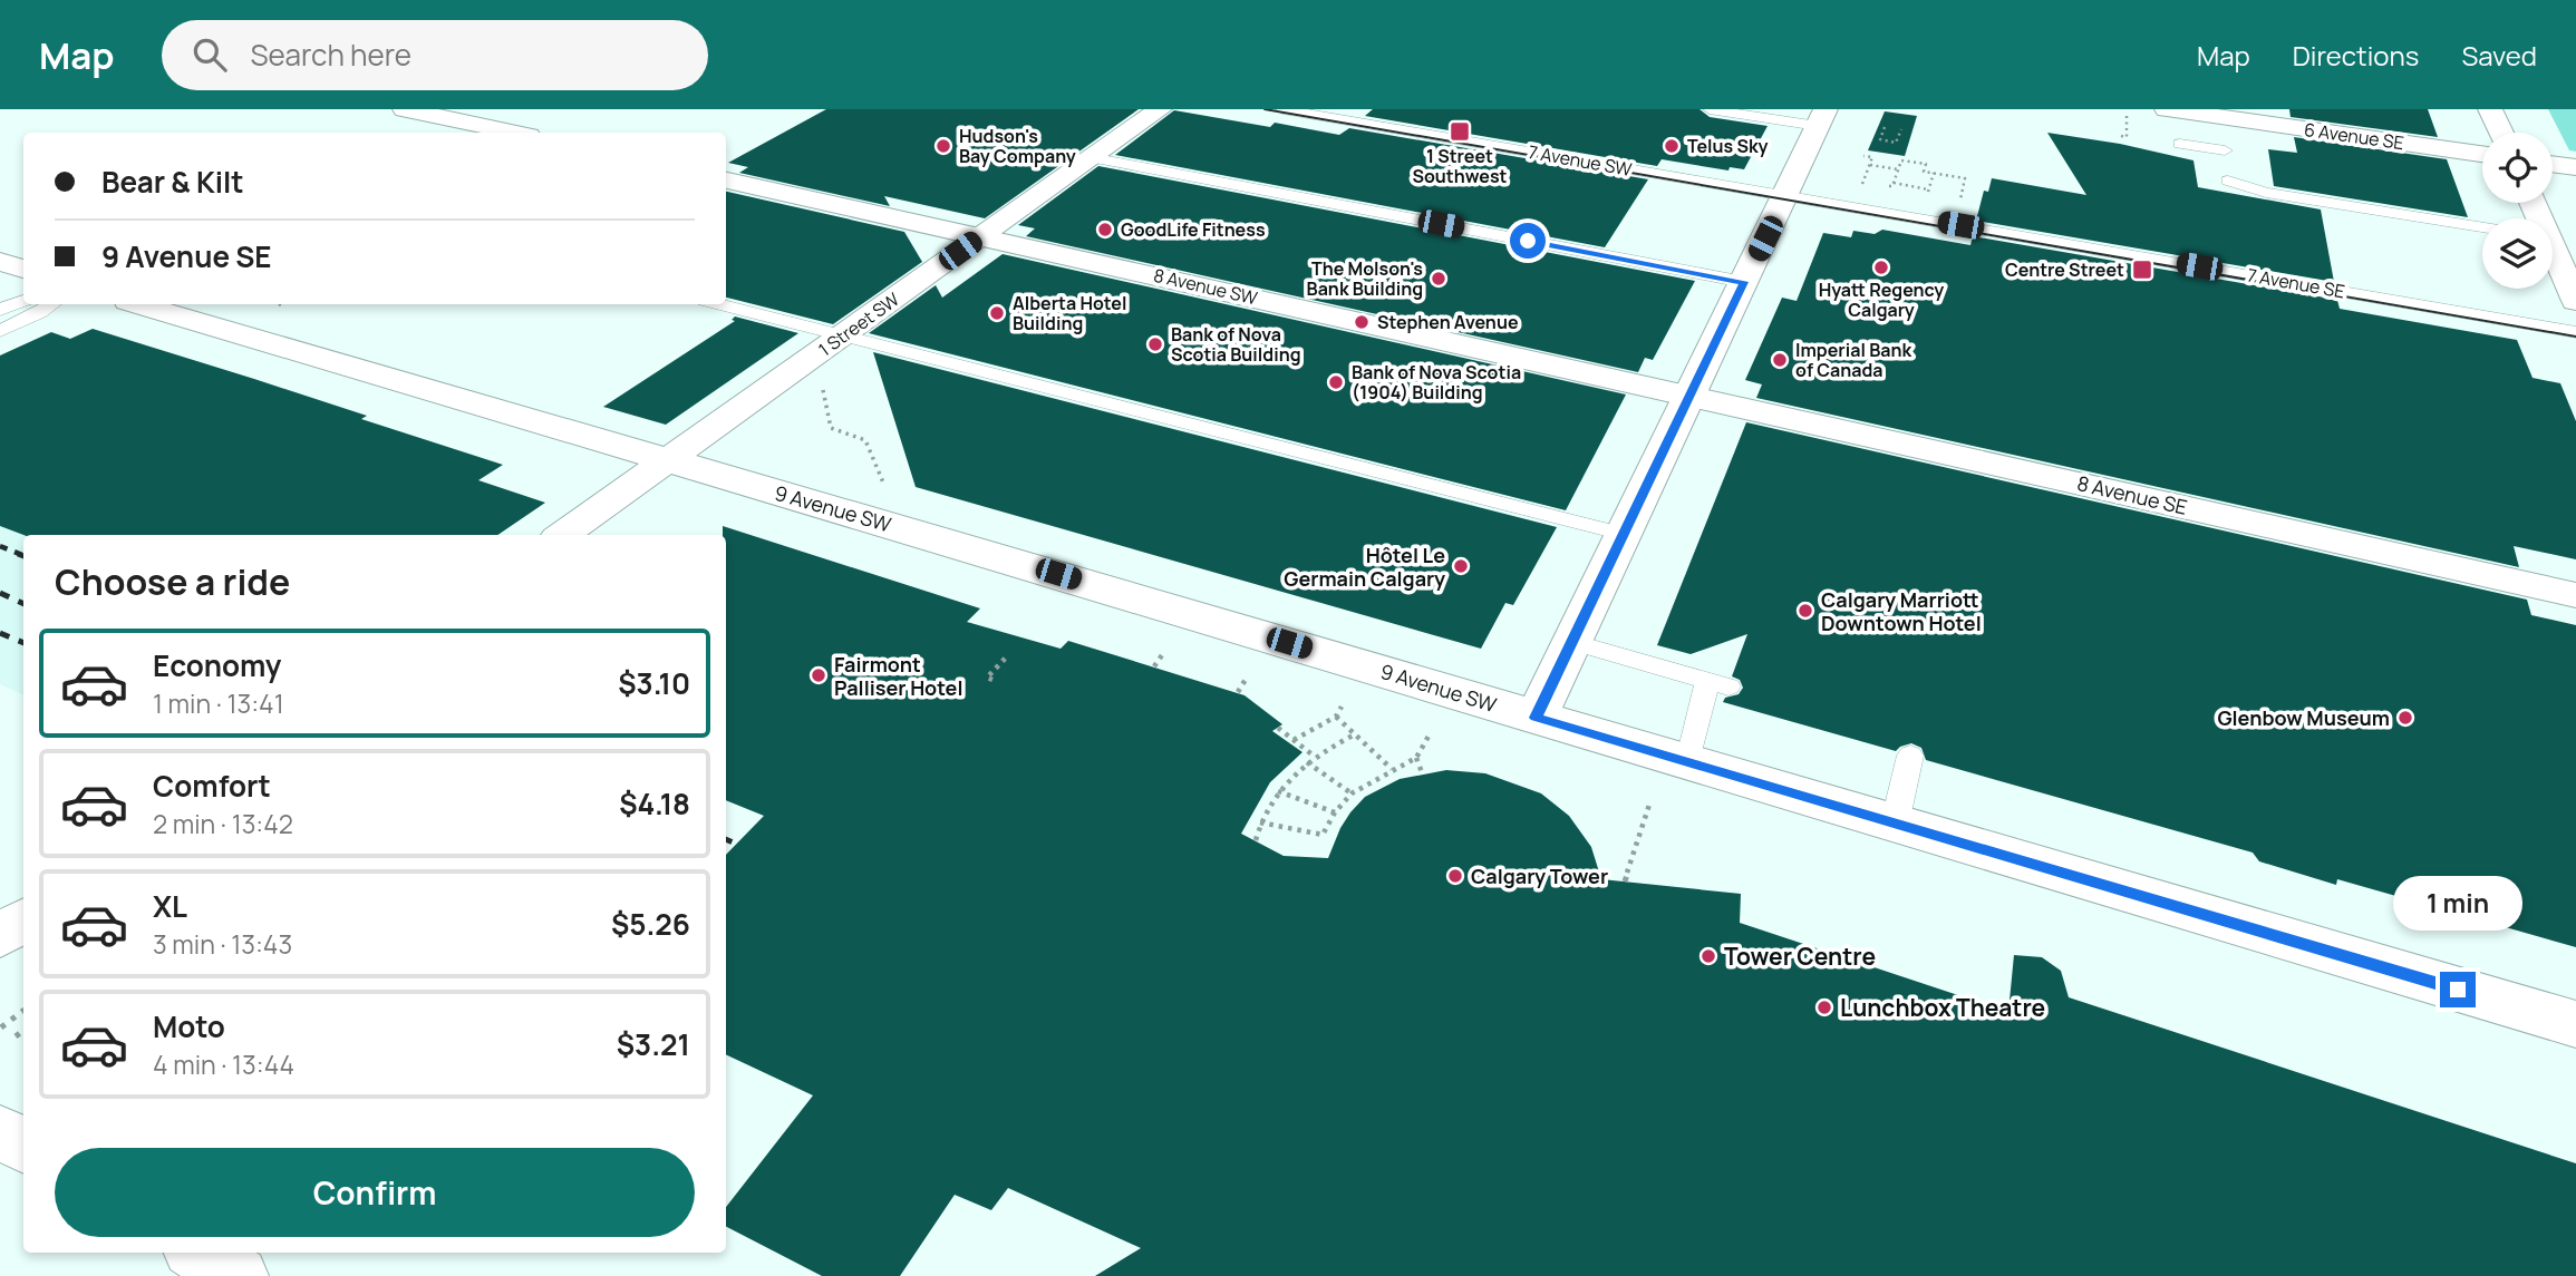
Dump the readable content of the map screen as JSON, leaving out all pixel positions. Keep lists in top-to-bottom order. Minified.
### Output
{"streets":{"street":["6 Avenue SE","8 Avenue SW","1 Street SW","8 Avenue SE","9 Avenue SW"],"lane":["7 Avenue SW","7 Avenue SE"]},"crossings":[["7 Avenue SW","7 Avenue SE"],["8 Avenue SW","1 Street SW"],["8 Avenue SW","8 Avenue SE"],["1 Street SW","9 Avenue SW"]],"places":{"transit":["1 Street Southwest","Centre Street"],"other":["Hudson's Bay Company","Telus Sky","GoodLife Fitness","Hyatt Regency Calgary","The Molson's Bank Building","Alberta Hotel Building","Stephen Avenue","Bank of Nova Scotia Building","Imperial Bank of Canada","Bank of Nova Scotia (1904) Building","Hôtel Le Germain Calgary","Calgary Marriott Downtown Hotel","Fairmont Palliser Hotel","Glenbow Museum","Calgary Tower","Tower Centre","Lunchbox Theatre"]},"page":{"header":"Map","search":"Search here","nav":["Map","Directions","Saved"],"banner":["Bear & Kilt","9 Avenue SE"],"heading":"Choose a ride","list":[{"name":"Economy","note":"1 min · 13:41","value":"$3.10"},{"name":"Comfort","note":"2 min · 13:42","value":"$4.18"},{"name":"XL","note":"3 min · 13:43","value":"$5.26"},{"name":"Moto","note":"4 min · 13:44","value":"$3.21"}],"bubble":"1 min","buttons":"Confirm"}}
